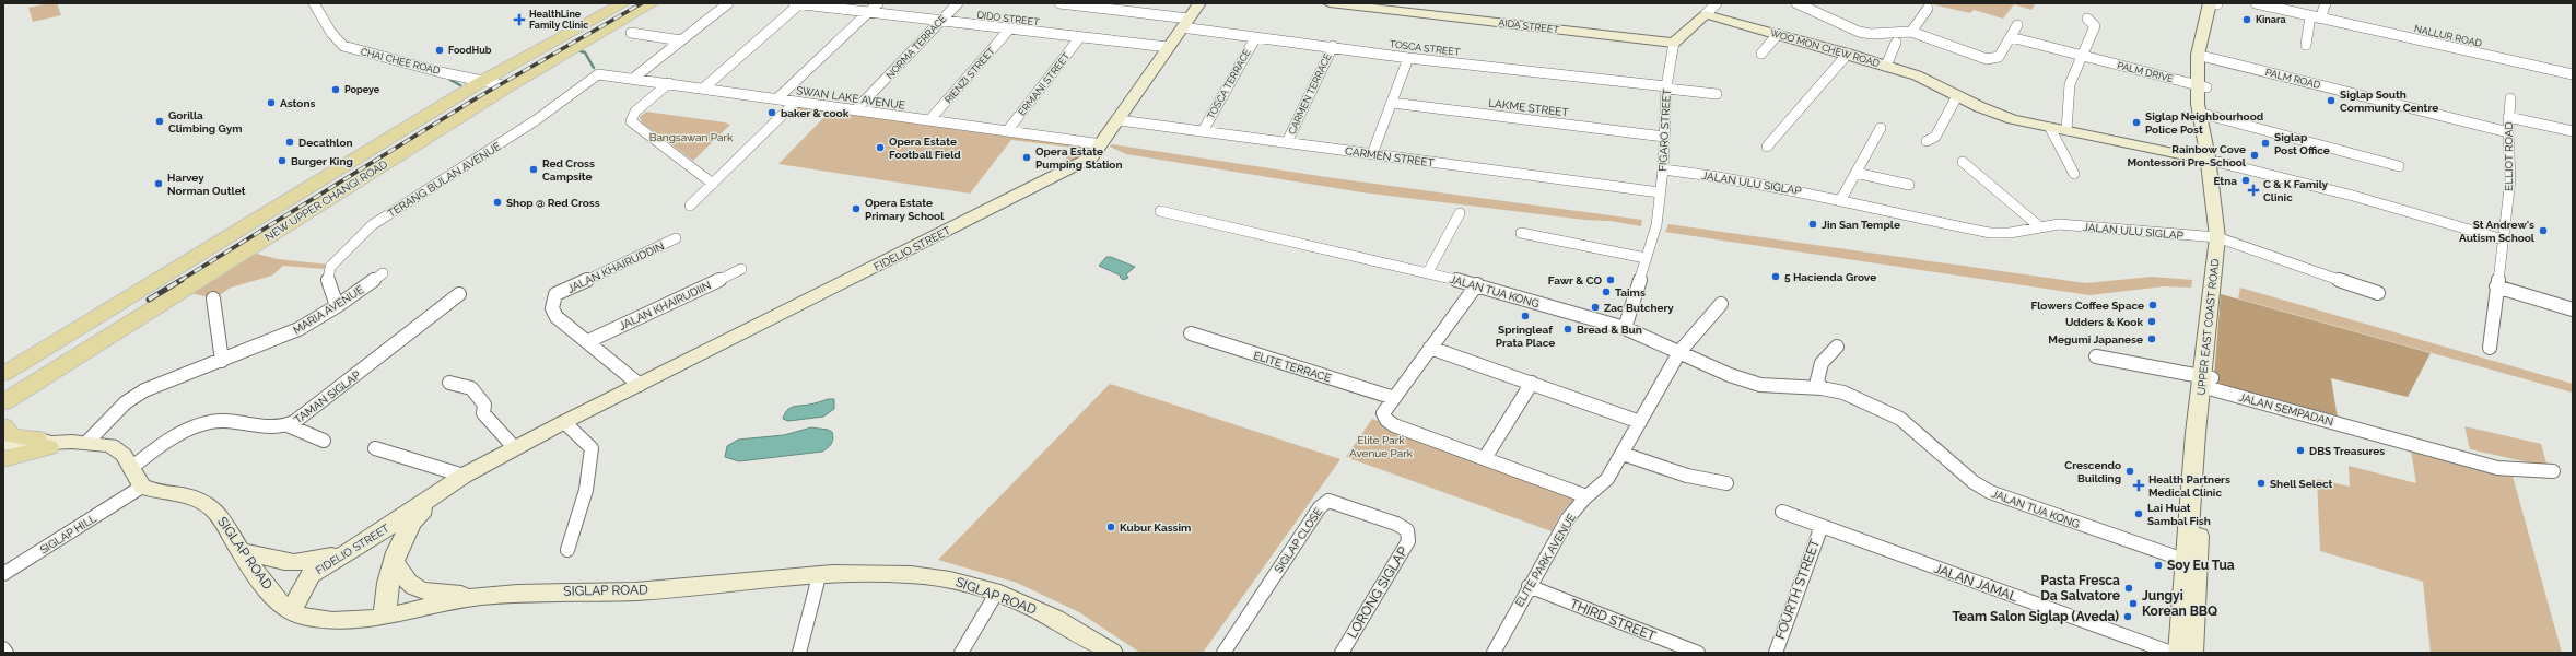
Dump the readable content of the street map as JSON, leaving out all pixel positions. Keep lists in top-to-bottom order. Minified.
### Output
{"streets":{"main road":["AIDA STREET","WOO MON CHEW ROAD","NEW UPPER CHANGI ROAD","FIDELIO STREET","UPPER EAST COAST ROAD","SIGLAP ROAD"],"street":["DIDO STREET","NALLUR ROAD","NORMA TERRACE","TOSCA STREET","CHAI CHEE ROAD","PALM DRIVE","RIENZI STREET","PALM ROAD","ERMANI STREET","TOSCA TERRACE","CARMEN TERRACE","SWAN LAKE AVENUE","LAKME STREET","FIGARO STREET","CARMEN STREET","ELLIOT ROAD","TERANG BULAN AVENUE","JALAN ULU SIGLAP","JALAN KHAIRUDDIN","JALAN TUA KONG","JALAN KHAIRUDIIN","MARIA AVENUE","ELITE TERRACE","TAMAN SIGLAP","JALAN SEMPADAN","SIGLAP HILL","SIGLAP CLOSE","ELITE PARK AVENUE","JALAN JAMAL","FOURTH STREET","LORONG SIGLAP","THIRD STREET"]},"crossings":[["DIDO STREET","NORMA TERRACE"],["DIDO STREET","RIENZI STREET"],["DIDO STREET","ERMANI STREET"],["DIDO STREET","FIDELIO STREET"],["AIDA STREET","FIGARO STREET"],["NORMA TERRACE","SWAN LAKE AVENUE"],["TOSCA STREET","TOSCA TERRACE"],["TOSCA STREET","CARMEN TERRACE"],["TOSCA STREET","FIGARO STREET"],["TOSCA STREET","FIDELIO STREET"],["WOO MON CHEW ROAD","UPPER EAST COAST ROAD"],["CHAI CHEE ROAD","NEW UPPER CHANGI ROAD"],["PALM DRIVE","UPPER EAST COAST ROAD"],["RIENZI STREET","SWAN LAKE AVENUE"],["PALM ROAD","ELLIOT ROAD"],["PALM ROAD","UPPER EAST COAST ROAD"],["ERMANI STREET","SWAN LAKE AVENUE"],["TOSCA TERRACE","CARMEN STREET"],["CARMEN TERRACE","CARMEN STREET"],["SWAN LAKE AVENUE","TERANG BULAN AVENUE"],["SWAN LAKE AVENUE","FIDELIO STREET"],["LAKME STREET","FIGARO STREET"],["FIGARO STREET","CARMEN STREET"],["FIGARO STREET","JALAN ULU SIGLAP"],["FIGARO STREET","JALAN TUA KONG"],["CARMEN STREET","FIDELIO STREET"],["TERANG BULAN AVENUE","MARIA AVENUE"],["JALAN ULU SIGLAP","UPPER EAST COAST ROAD"],["FIDELIO STREET","JALAN KHAIRUDDIN"],["FIDELIO STREET","SIGLAP ROAD"],["JALAN KHAIRUDDIN","JALAN KHAIRUDIIN"],["JALAN TUA KONG","UPPER EAST COAST ROAD"],["JALAN TUA KONG","ELITE PARK AVENUE"],["UPPER EAST COAST ROAD","JALAN SEMPADAN"],["SIGLAP HILL","SIGLAP ROAD"],["SIGLAP CLOSE","LORONG SIGLAP"],["ELITE PARK AVENUE","THIRD STREET"],["JALAN JAMAL","FOURTH STREET"]],"parks":["Bangsawan Park","Elite Park Avenue Park"],"places":{"health":["HealthLine Family Clinic","C & K Family Clinic","Health Partners Medical Clinic"],"other":["Kinara","FoodHub","Popeye","Siglap South Community Centre","Astons","baker & cook","Gorilla Climbing Gym","Siglap Neighbourhood Police Post","Decathlon","Siglap Post Office","Opera Estate Football Field","Rainbow Cove Montessori Pre-School","Opera Estate Pumping Station","Burger King","Red Cross Campsite","Etna","Harvey Norman Outlet","Shop @ Red Cross","Opera Estate Primary School","Jin San Temple","St Andrew's Autism School","5 Hacienda Grove","Fawr & CO","Taims","Flowers Coffee Space","Zac Butchery","Springleaf Prata Place","Udders & Kook","Bread & Bun","Megumi Japanese","DBS Treasures","Crescendo Building","Shell Select","Lai Huat Sambal Fish","Kubur Kassim","Soy Eu Tua","Pasta Fresca Da Salvatore","Jungyi Korean BBQ","Team Salon Siglap (Aveda)"]}}
